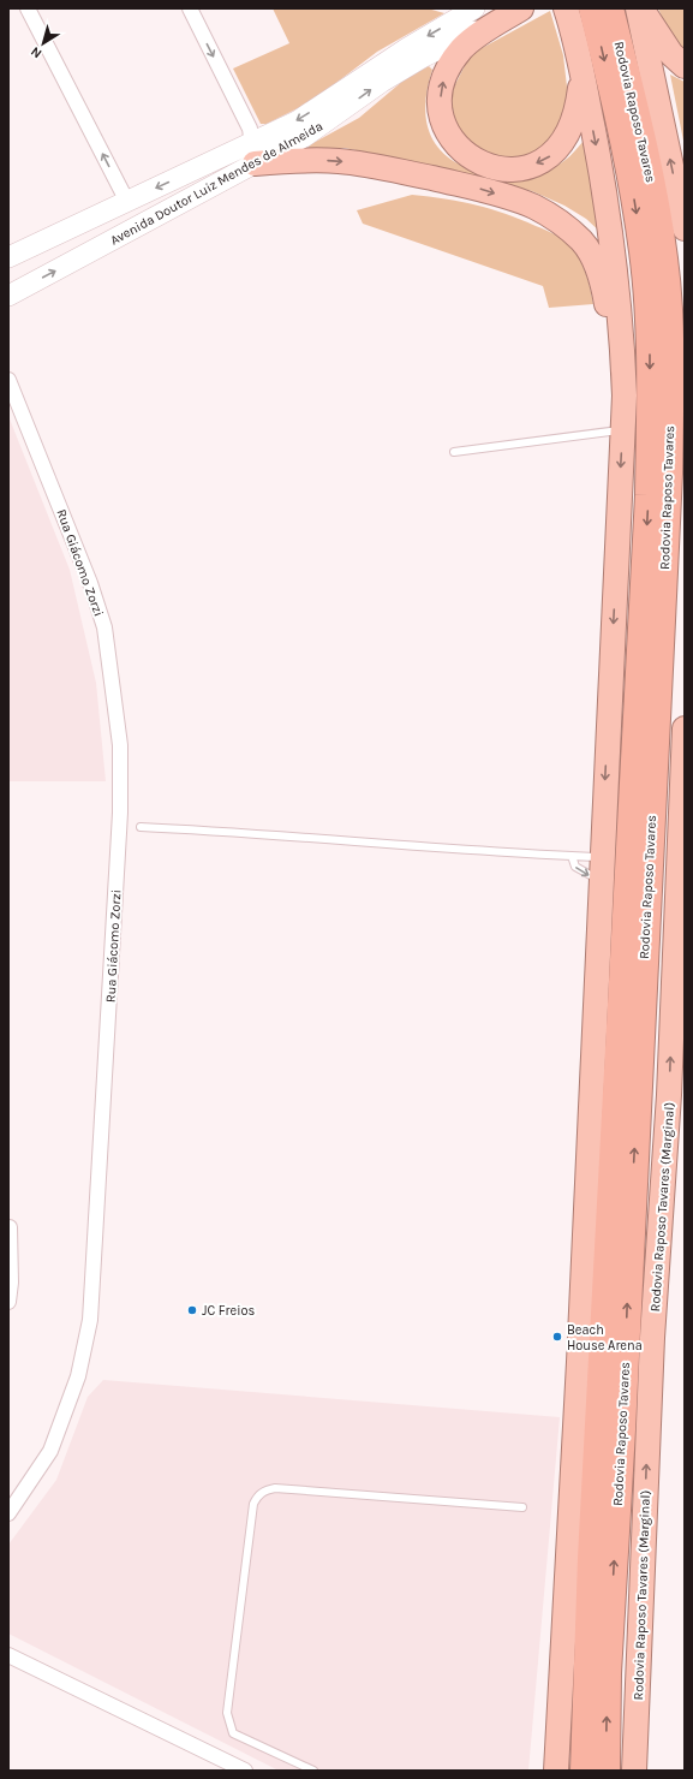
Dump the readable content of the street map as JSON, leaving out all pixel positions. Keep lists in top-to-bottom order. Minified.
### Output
{"streets":{"highway":["Rodovia Raposo Tavares","Rodovia Raposo Tavares (Marginal)"],"main road":["Avenida Doutor Luiz Mendes de Almeida"],"street":["Rua Giácomo Zorzi"]},"places":["JC Freios","Beach House Arena"],"north":"bottom left"}
